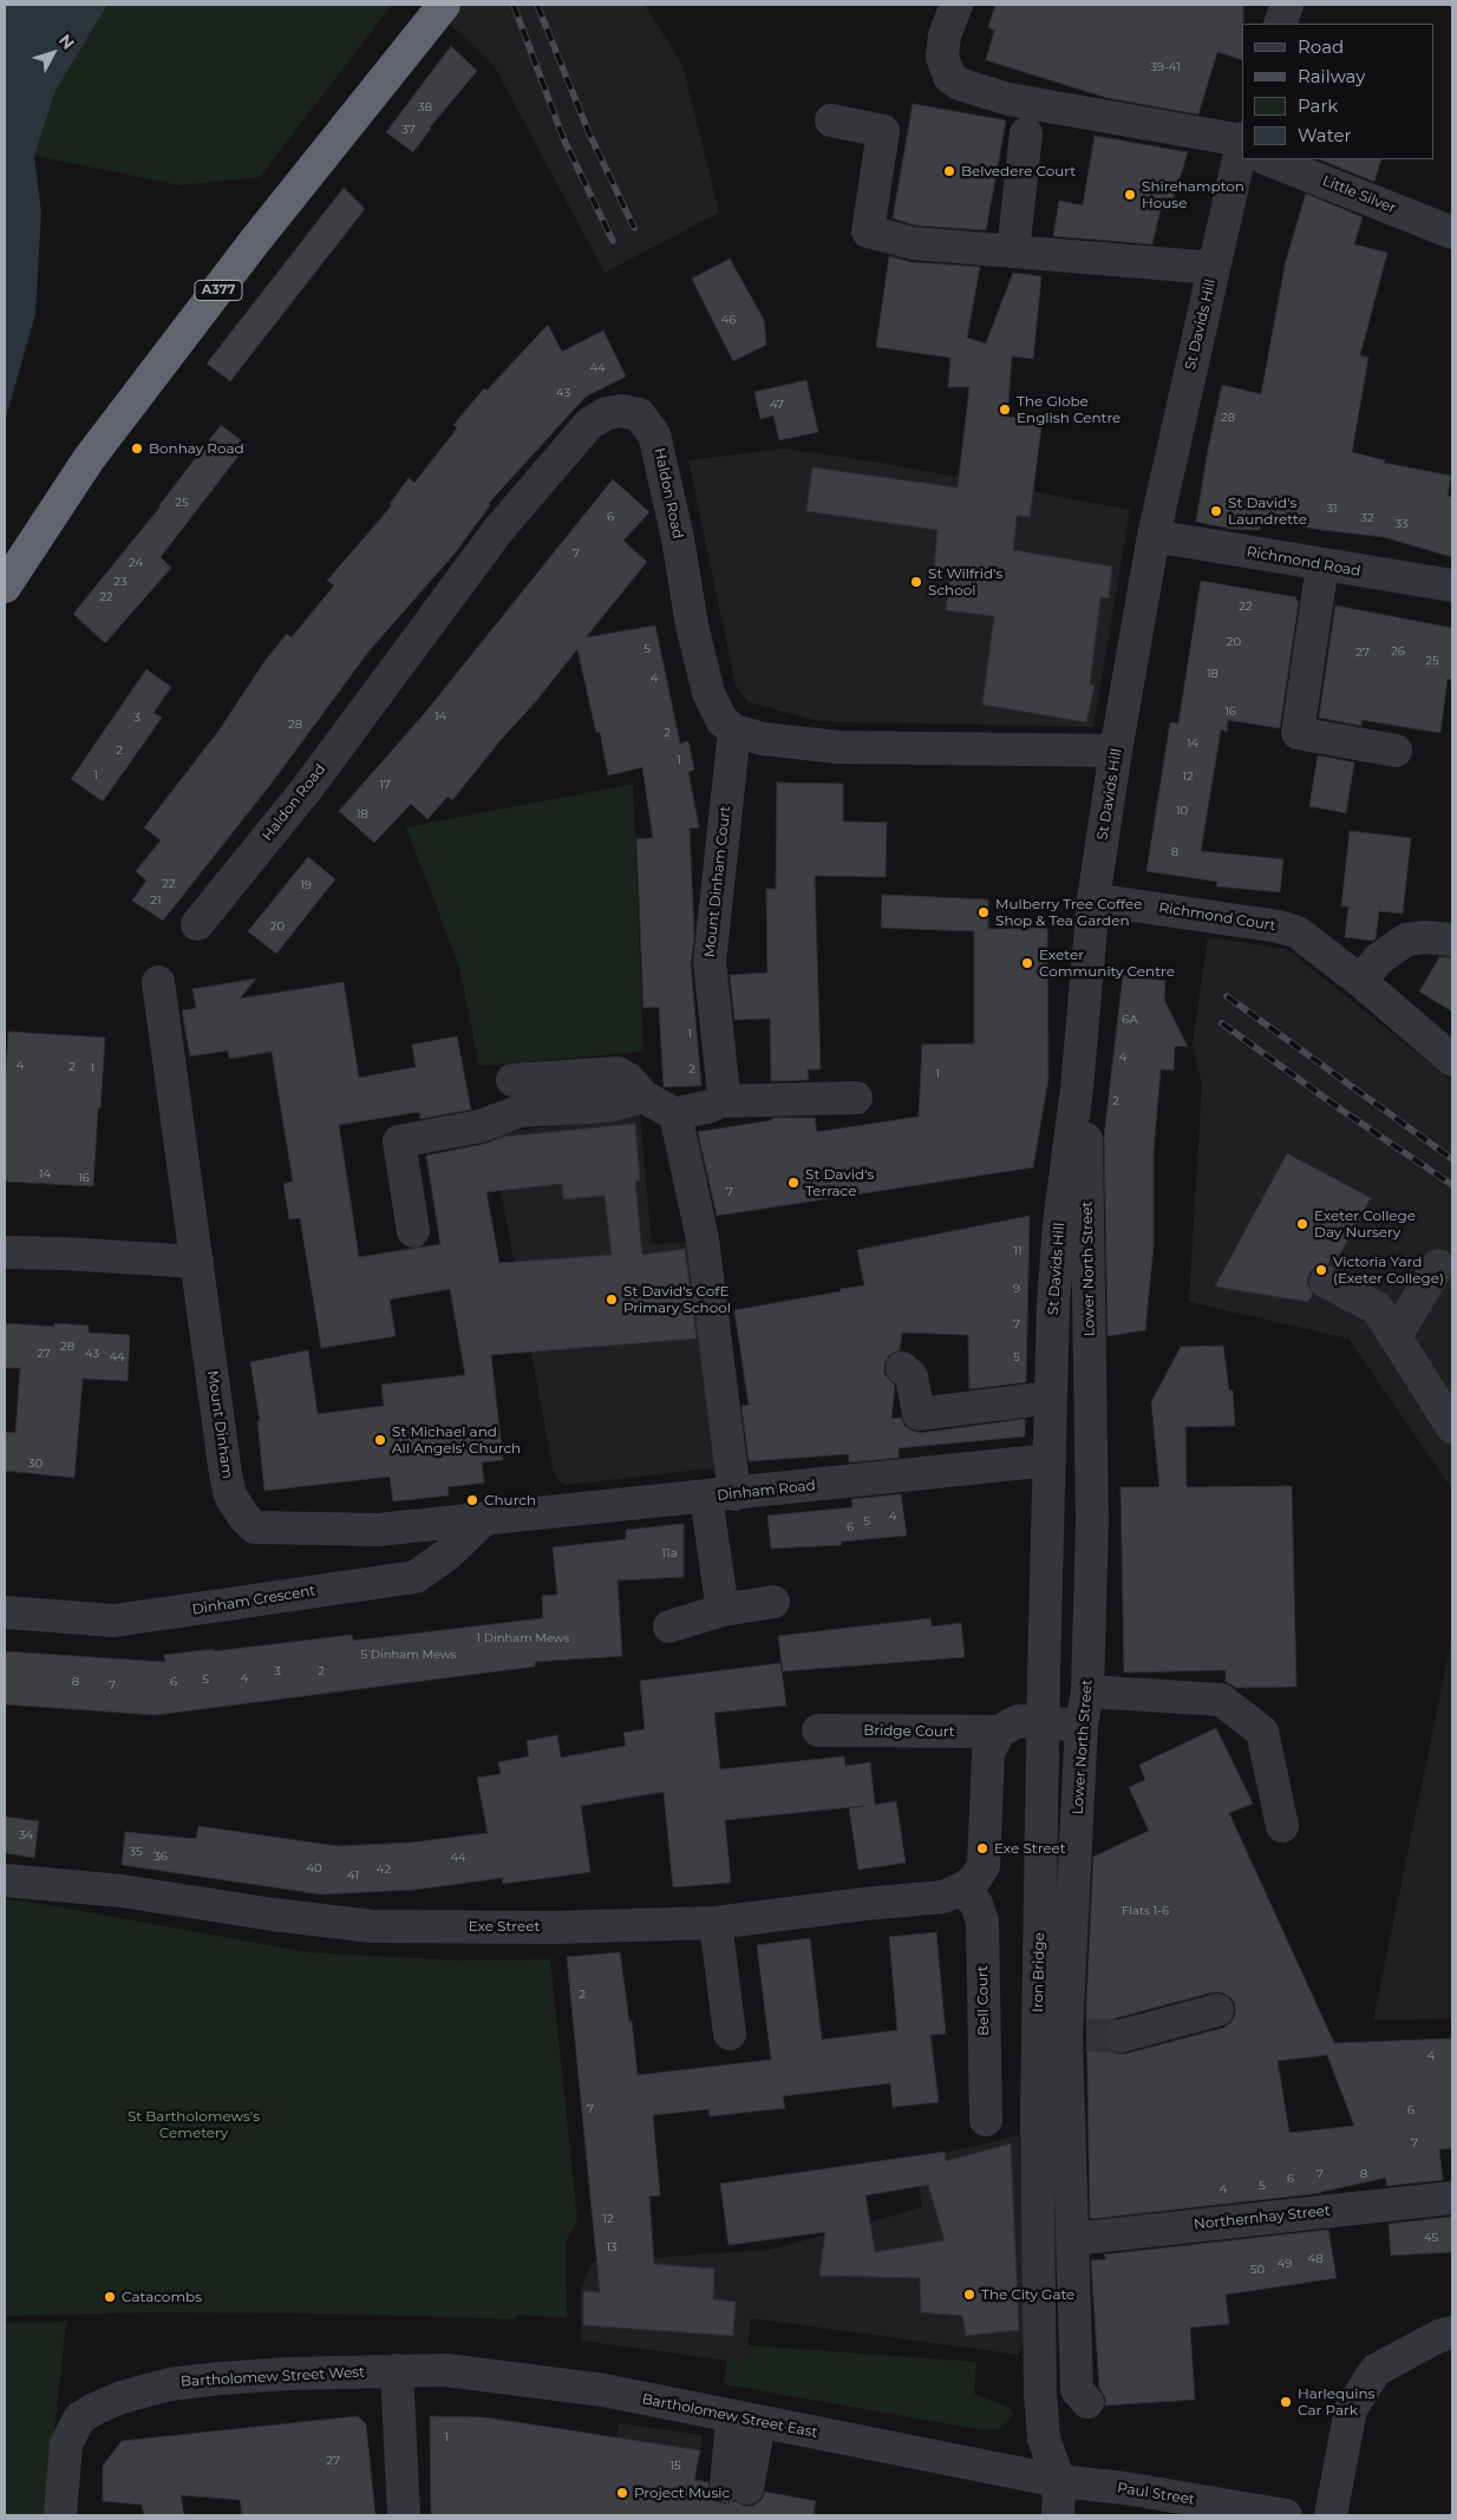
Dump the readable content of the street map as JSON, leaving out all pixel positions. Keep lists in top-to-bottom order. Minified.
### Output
{"streets":{"highway":["A377"],"street":["Little Silver","St Davids Hill","Haldon Road","Richmond Road","Mount Dinham Court","Richmond Court","Lower North Street","Mount Dinham","Dinham Road","Dinham Crescent","Bridge Court","Exe Street","Iron Bridge","Bell Court","Northernhay Street","Bartholomew Street West","Bartholomew Street East","Paul Street"]},"crossings":[["St Davids Hill","Richmond Road"],["St Davids Hill","Richmond Court"],["St Davids Hill","Lower North Street"],["St Davids Hill","Dinham Road"],["St Davids Hill","Iron Bridge"],["Haldon Road","Mount Dinham Court"],["Lower North Street","Northernhay Street"],["Mount Dinham","Dinham Road"],["Mount Dinham","Dinham Crescent"],["Dinham Road","Dinham Crescent"],["Dinham Road","Iron Bridge"],["Bridge Court","Exe Street"],["Exe Street","Bell Court"],["Iron Bridge","Bartholomew Street East"],["Iron Bridge","Paul Street"],["Bartholomew Street West","Bartholomew Street East"],["Bartholomew Street East","Paul Street"]],"parks":["St Bartholomews's Cemetery"],"places":["Belvedere Court","Shirehampton House","The Globe English Centre","Bonhay Road","St David's Laundrette","St Wilfrid's School","Mulberry Tree Coffee Shop & Tea Garden","Exeter Community Centre","St David's Terrace","Exeter College Day Nursery","Victoria Yard (Exeter College)","St David's CofE Primary School","St Michael and All Angels' Church","Church","Exe Street","The City Gate","Catacombs","Harlequins Car Park","Project Music"],"house_numbers":["39-41","38","37","46","44","43","47","28","25","31","6","32","33","7","24","23","22","22","20","5","26","27","25","18","4","16","14","3","28","2","14","2","1","1","12","17","10","18","8","22","19","21","20","6A","1","4","4","2","1","2","1","2","14","16","7","11","9","7","28","27","43","44","5","30","4","5","6","11a","1 Dinham Mews","5 Dinham Mews","3","2","4","5","8","6","7","34","35","36","44","40","42","41","Flats 1-6","2","4","7","6","7","7","8","6","5","4","12","45","13","48","49","50","1","27","15"],"legend":["Road","Railway","Park","Water"],"north":"top right"}
